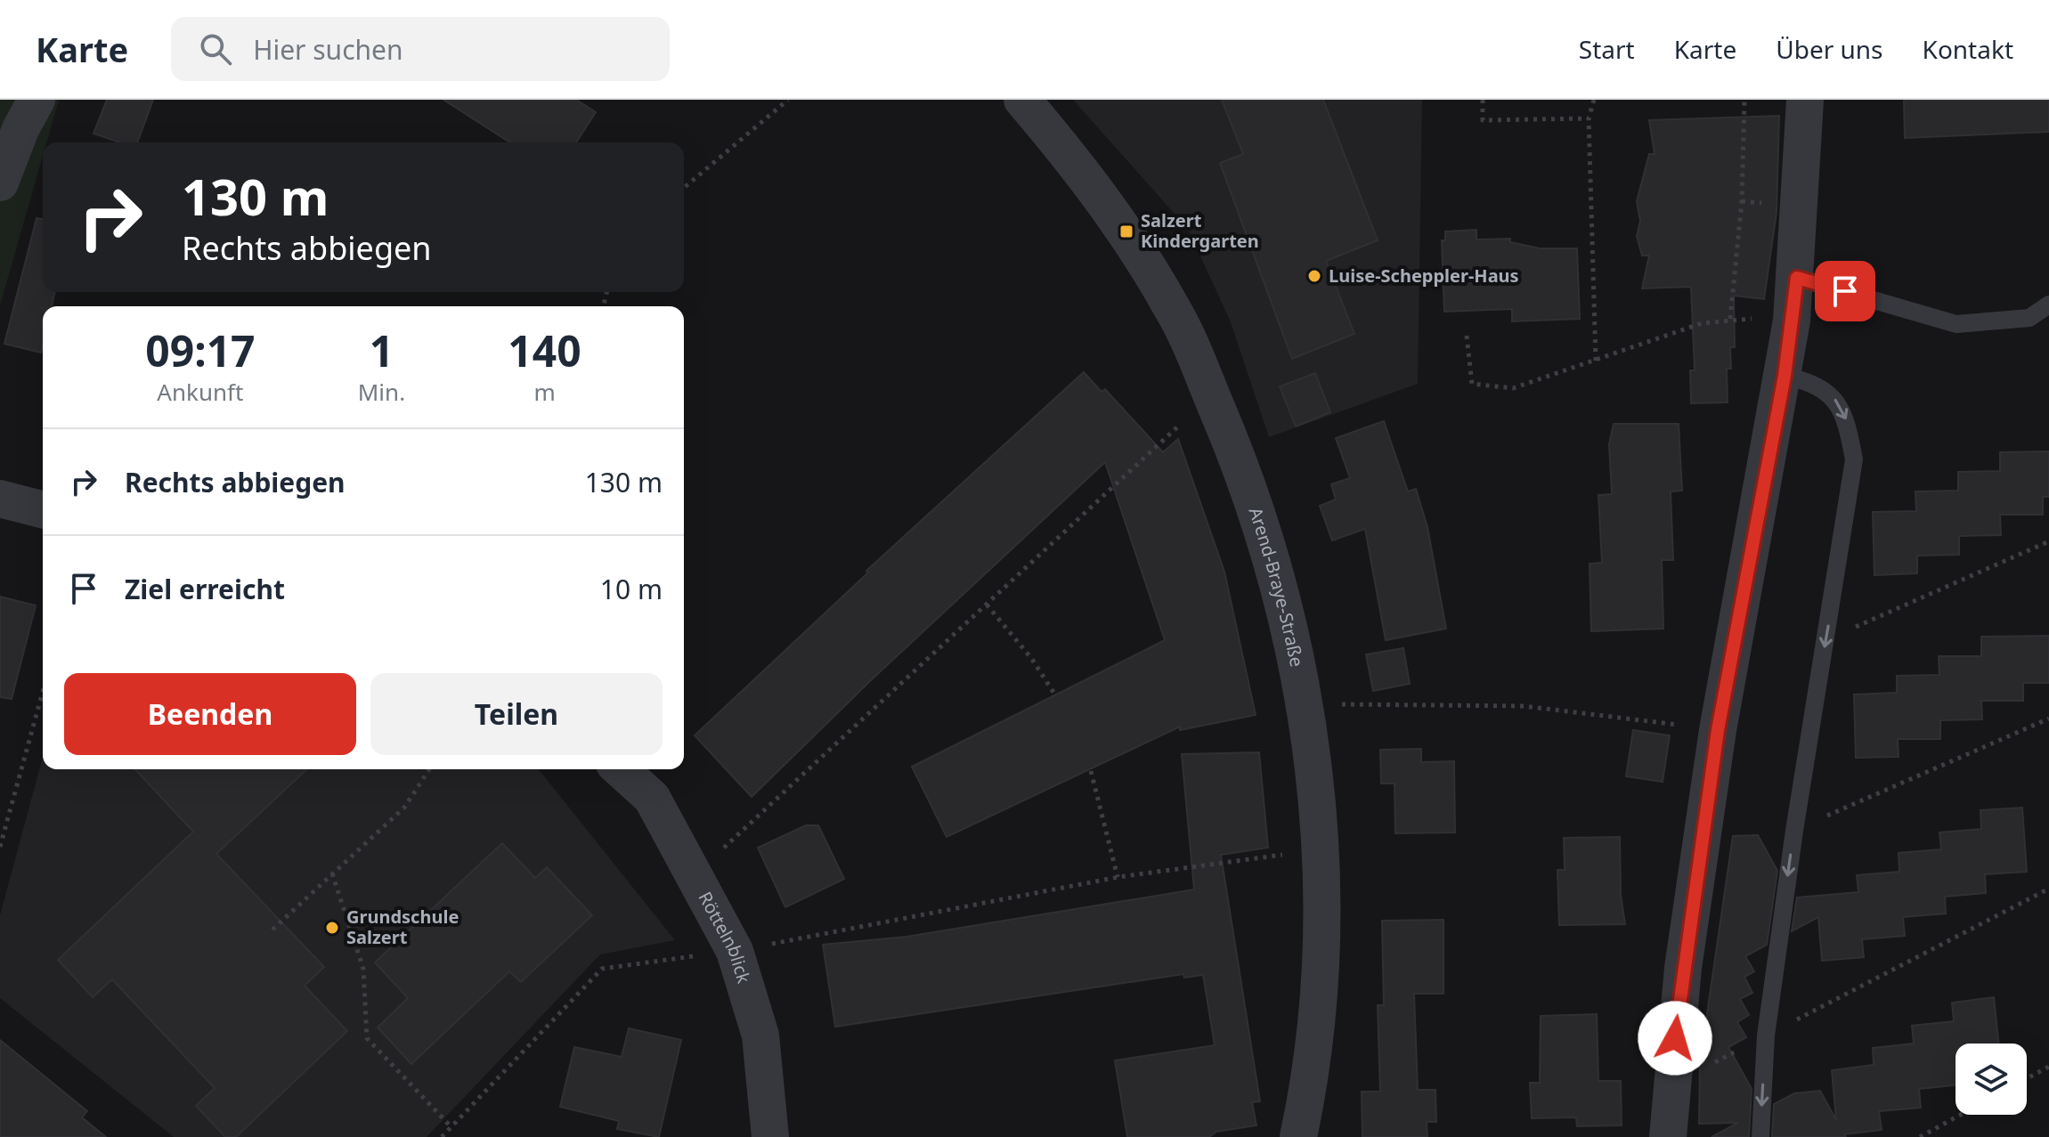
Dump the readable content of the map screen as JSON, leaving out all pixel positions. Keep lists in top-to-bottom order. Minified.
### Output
{"streets":{"street":["Arend-Braye-Straße","Röttelnblick"]},"places":{"transit":["Salzert Kindergarten"],"other":["Luise‑Scheppler‑Haus","Grundschule Salzert"]},"page":{"header":"Karte","search":"Hier suchen","nav":["Start","Karte","Über uns","Kontakt"],"turn":["130 m","Rechts abbiegen"],"eta":["09:17","Ankunft","1","Min.","140","m"],"list":[{"name":"Rechts abbiegen","value":"130 m"},{"name":"Ziel erreicht","value":"10 m"}],"buttons":["Beenden","Teilen"]}}
